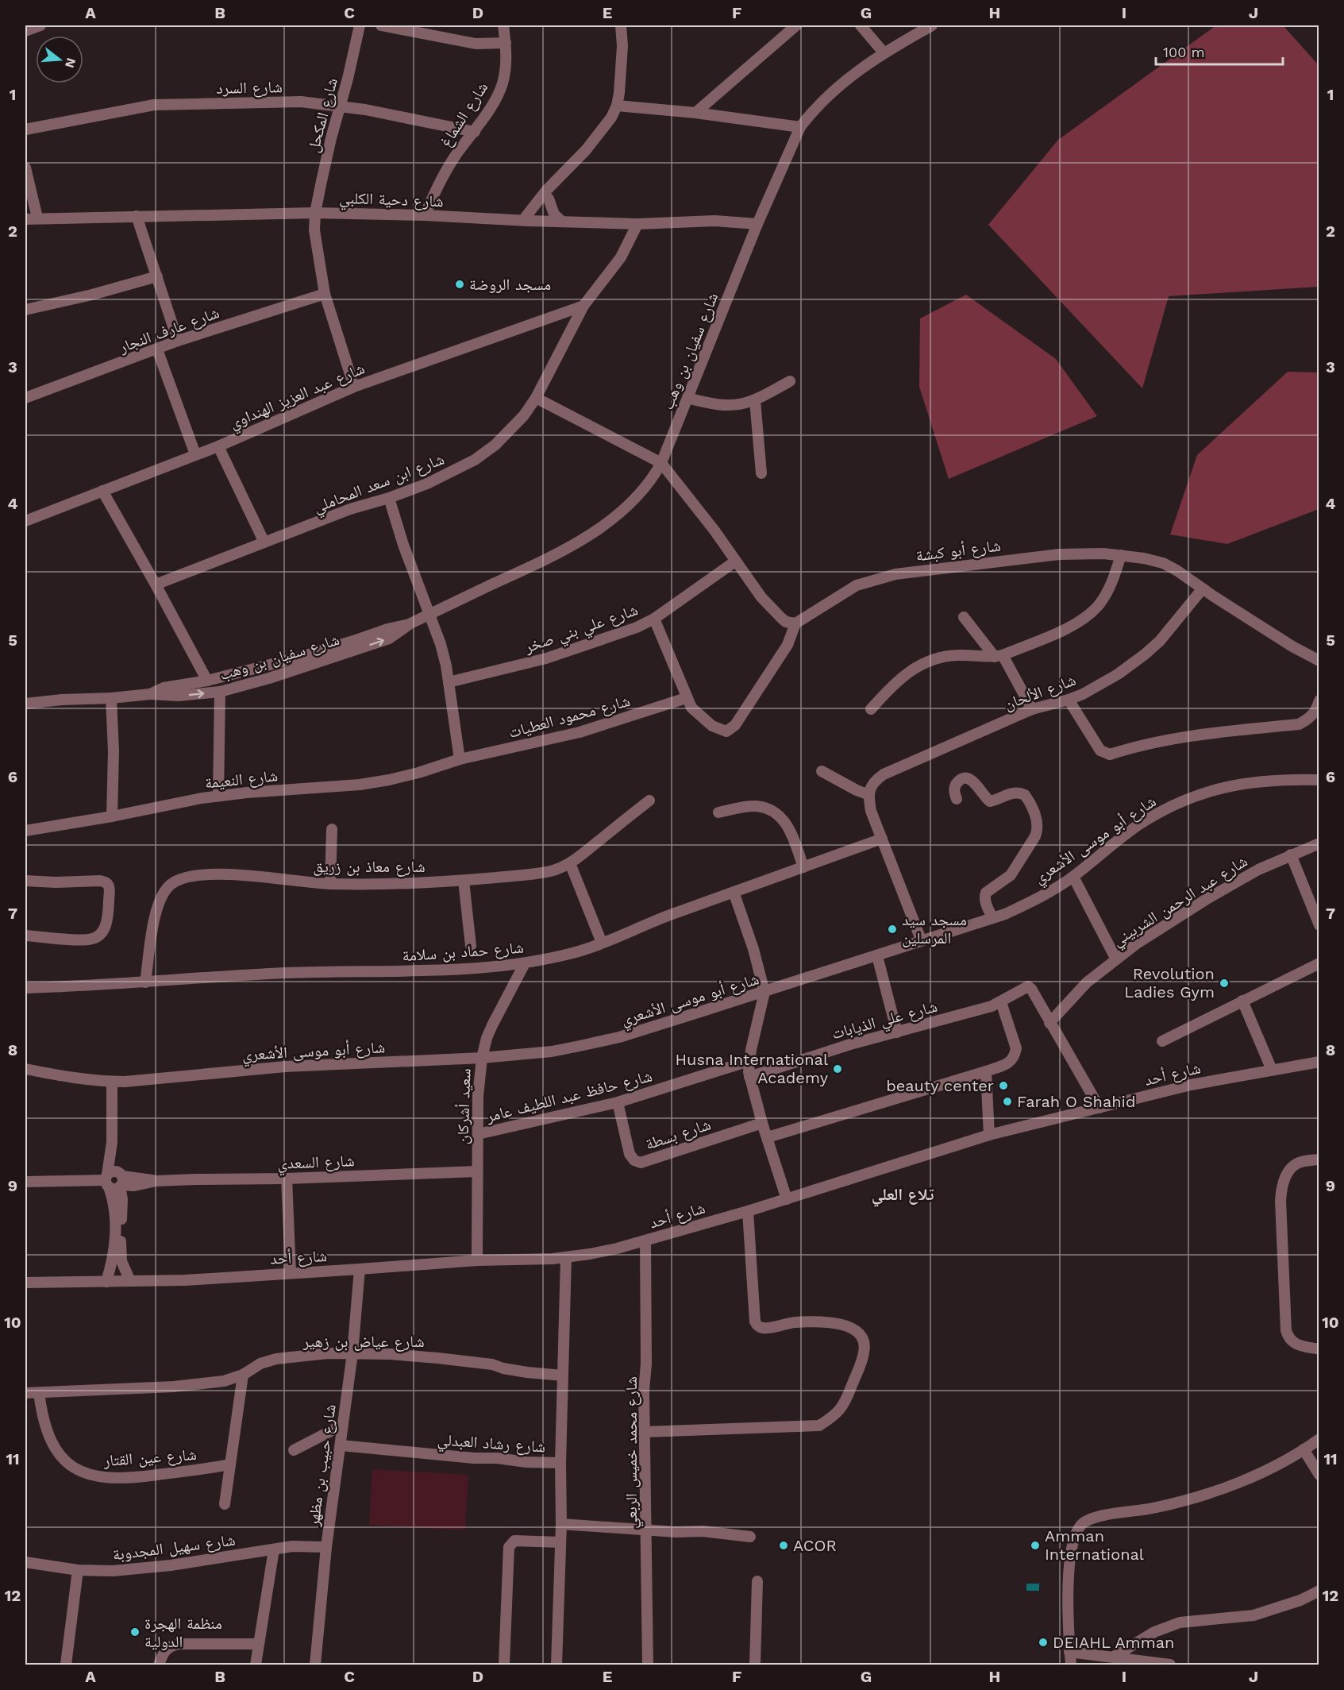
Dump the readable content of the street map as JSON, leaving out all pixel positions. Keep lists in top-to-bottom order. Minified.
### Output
{"streets":{"street":["شارع السرد","شارع الشماغ","شارع المكحل","شارع دحية الكلبي","شارع عارف النجار","شارع سفيان بن وهب","شارع عبد العزيز الهنداوي","شارع ابن سعد المحاملي","شارع أبو كبشة","شارع علي بني صخر","شارع الألحان","شارع محمود العطيات","شارع النعيمة","شارع أبو موسى الأشعري","شارع معاذ بن زريق","شارع عبد الرحمن الشربيني","شارع حماد بن سلامة","شارع علي الذيابات","شارع أحد","شارع حافظ عبد اللطيف عامر","سعيد أشركان","شارع بسطة","شارع السعدي","شارع عياض بن زهير","شارع رشاد العبدلي","شارع محمد خميس الربعي","شارع عين القتار","شارع حبيب بن مظهر","شارع سهيل المجدوبة"]},"crossings":[["شارع السرد","شارع الشماغ"],["شارع السرد","شارع المكحل"],["شارع الشماغ","شارع دحية الكلبي"],["شارع المكحل","شارع دحية الكلبي"],["شارع المكحل","شارع عارف النجار"],["شارع المكحل","شارع عبد العزيز الهنداوي"],["شارع دحية الكلبي","شارع سفيان بن وهب"],["شارع دحية الكلبي","شارع ابن سعد المحاملي"],["شارع عبد العزيز الهنداوي","شارع ابن سعد المحاملي"],["شارع أبو كبشة","شارع الألحان"],["شارع محمود العطيات","شارع النعيمة"],["شارع أبو موسى الأشعري","شارع عبد الرحمن الشربيني"],["شارع أبو موسى الأشعري","سعيد أشركان"],["شارع معاذ بن زريق","شارع حماد بن سلامة"],["شارع حماد بن سلامة","سعيد أشركان"],["شارع أحد","سعيد أشركان"],["شارع أحد","شارع محمد خميس الربعي"],["شارع أحد","شارع حبيب بن مظهر"],["شارع حافظ عبد اللطيف عامر","سعيد أشركان"],["شارع حافظ عبد اللطيف عامر","شارع بسطة"],["سعيد أشركان","شارع السعدي"],["شارع عياض بن زهير","شارع عين القتار"],["شارع عياض بن زهير","شارع حبيب بن مظهر"],["شارع رشاد العبدلي","شارع حبيب بن مظهر"],["شارع حبيب بن مظهر","شارع سهيل المجدوبة"]],"districts":["تلاع العلي"],"places":["مسجد الروضة","مسجد سيد المرسلين","Revolution Ladies Gym","Husna International Academy","beauty center","Farah O Shahid","ACOR","Amman International","منظمة الهجرة الدولية","DEIAHL Amman"],"scale_bar":"100 m","north":"right","grid":{"columns":["A","B","C","D","E","F","G","H","I","J"],"rows":["1","2","3","4","5","6","7","8","9","10","11","12"]}}
